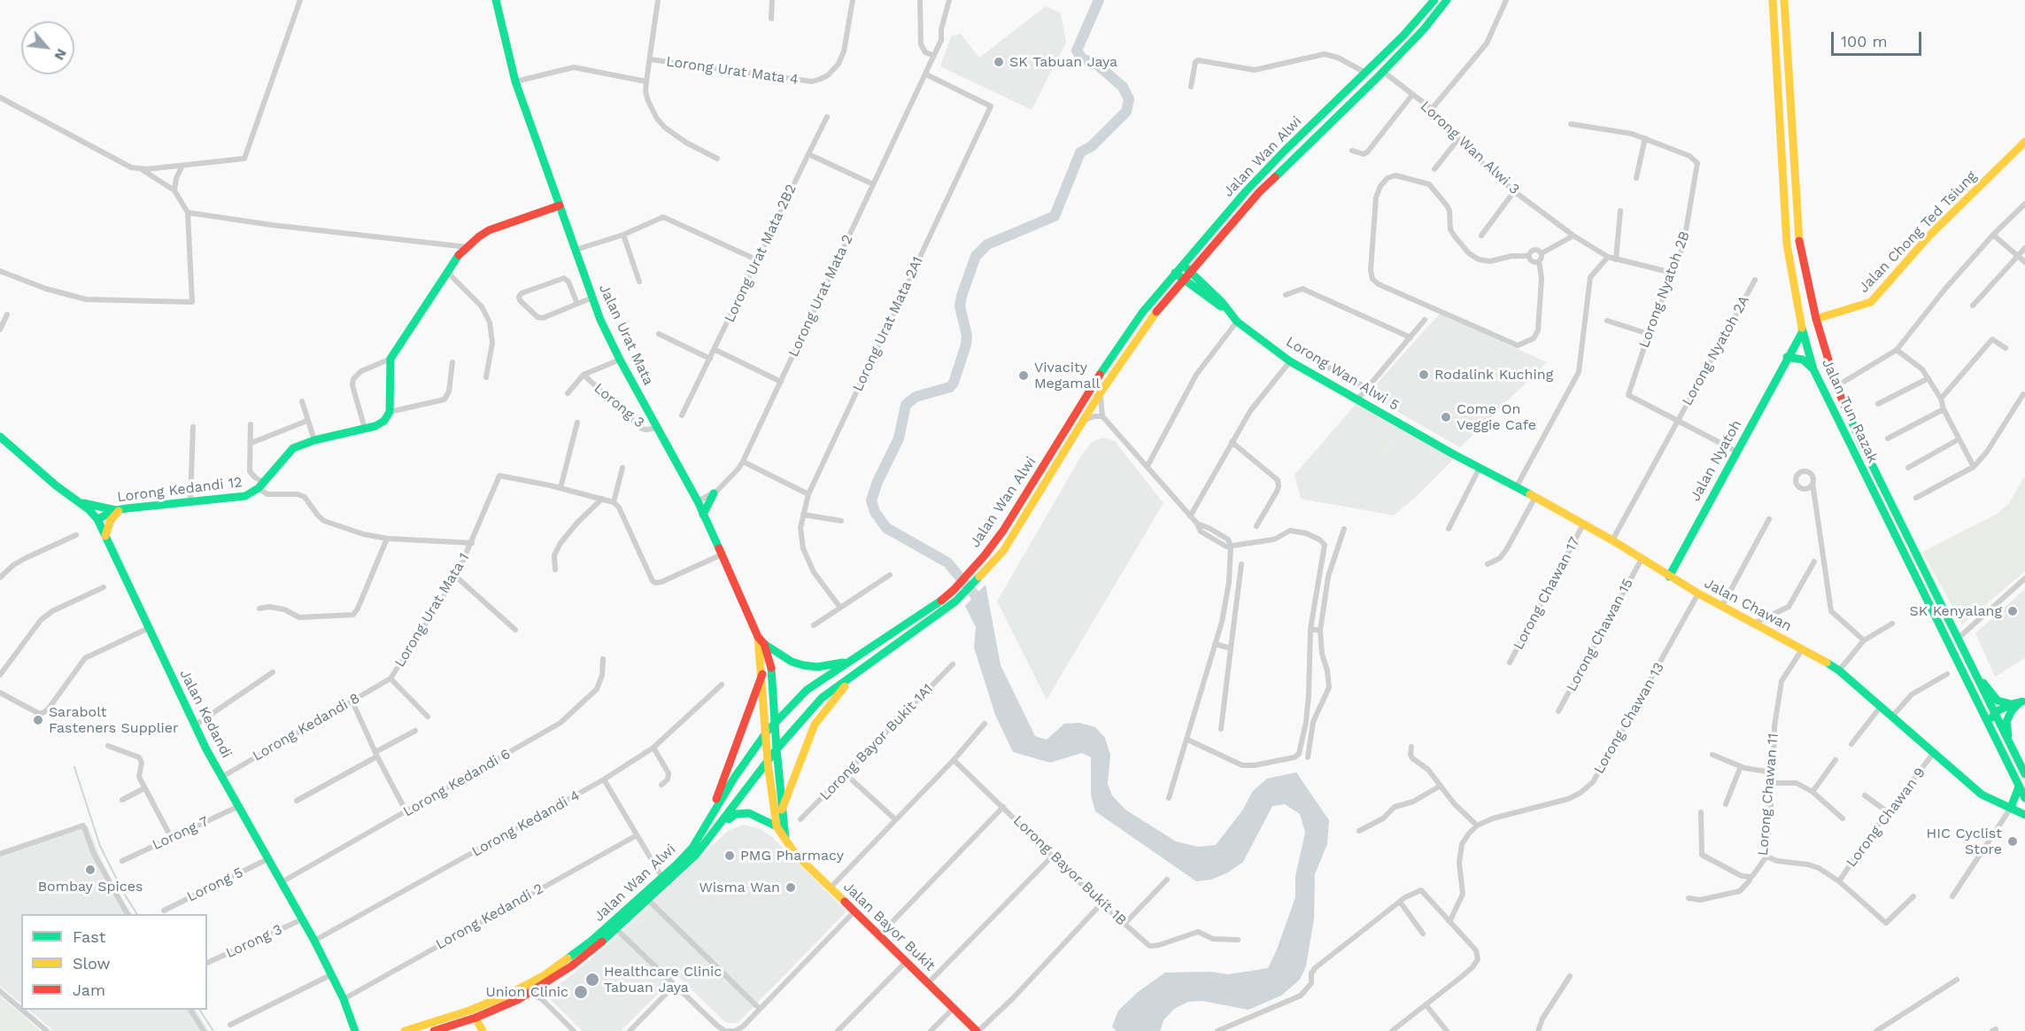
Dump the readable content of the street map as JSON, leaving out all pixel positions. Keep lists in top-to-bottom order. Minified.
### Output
{"streets":{"main road":["Jalan Wan Alwi","Jalan Chong Ted Tsiung","Jalan Urat Mata","Lorong Wan Alwi 5","Jalan Tun Razak","Jalan Nyatoh","Lorong Kedandi 12","Jalan Chawan","Jalan Kedandi","Jalan Bayor Bukit"],"street":["Lorong Urat Mata 4","Lorong Wan Alwi 3","Lorong Urat Mata 2B2","Lorong Nyatoh 2B","Lorong Urat Mata 2","Lorong Urat Mata 2A1","Lorong Nyatoh 2A","Lorong 3","Lorong Chawan 17","Lorong Urat Mata 1","Lorong Chawan 15","Lorong Chawan 13","Lorong Kedandi 8","Lorong Bayor Bukit 1A1","Lorong Kedandi 6","Lorong Chawan 11","Lorong Chawan 9","Lorong Kedandi 4","Lorong 7","Lorong Bayor Bukit 1B","Lorong 5","Lorong Kedandi 2"]},"crossings":[["Lorong Wan Alwi 3","Jalan Wan Alwi"],["Lorong Wan Alwi 3","Lorong Nyatoh 2B"],["Jalan Wan Alwi","Lorong Wan Alwi 5"],["Jalan Chong Ted Tsiung","Jalan Tun Razak"],["Lorong Nyatoh 2B","Lorong Nyatoh 2A"],["Lorong Urat Mata 2","Lorong Urat Mata 2A1"],["Lorong Urat Mata 2","Jalan Urat Mata"],["Jalan Urat Mata","Lorong 3"],["Lorong Nyatoh 2A","Jalan Chawan"],["Lorong Wan Alwi 5","Jalan Chawan"],["Lorong 3","Jalan Kedandi"],["Jalan Tun Razak","Jalan Nyatoh"],["Jalan Nyatoh","Jalan Chawan"],["Lorong Kedandi 12","Lorong Urat Mata 1"],["Lorong Kedandi 12","Jalan Kedandi"],["Lorong Chawan 17","Jalan Chawan"],["Jalan Chawan","Lorong Chawan 15"],["Jalan Chawan","Lorong Chawan 13"],["Jalan Chawan","Lorong Chawan 11"],["Jalan Chawan","Lorong Chawan 9"],["Lorong Urat Mata 1","Lorong Kedandi 8"],["Jalan Kedandi","Lorong Kedandi 8"],["Jalan Kedandi","Lorong Kedandi 6"],["Jalan Kedandi","Lorong Kedandi 4"],["Jalan Kedandi","Lorong 7"],["Jalan Kedandi","Lorong 5"],["Jalan Kedandi","Lorong Kedandi 2"]],"places":["SK Tabuan Jaya","Rodalink Kuching","Vivacity Megamall","Come On Veggie Cafe","SK Kenyalang","Sarabolt Fasteners Supplier","HIC Cyclist Store","PMG Pharmacy","Bombay Spices","Wisma Wan","Healthcare Clinic Tabuan Jaya","Union Clinic"],"legend":["Fast","Slow","Jam"],"scale_bar":"100 m","north":"bottom right"}
